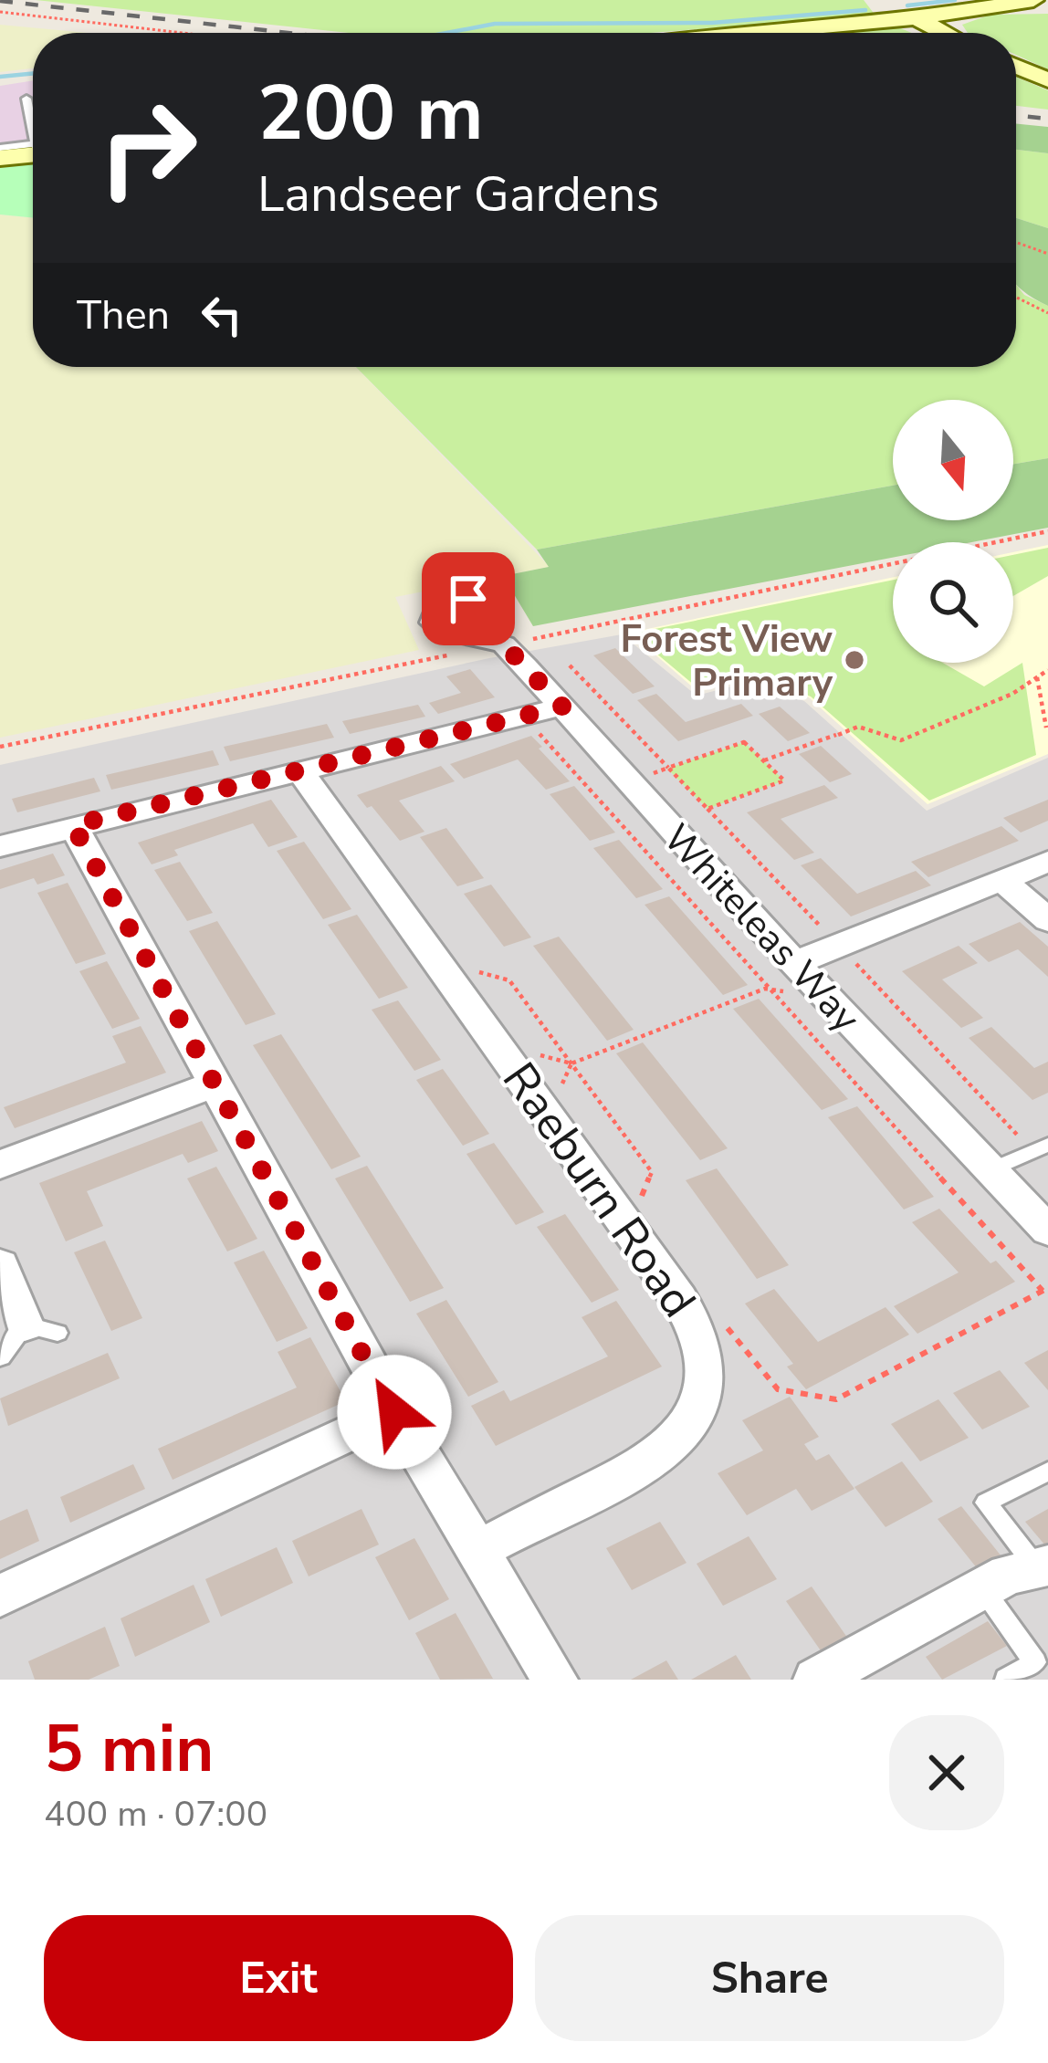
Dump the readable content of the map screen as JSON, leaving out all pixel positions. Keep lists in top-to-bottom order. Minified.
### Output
{"streets":{"street":["Whiteleas Way","Raeburn Road"]},"places":["Forest View Primary"],"north":"bottom","page":{"turn":["200 m","Landseer Gardens"],"then":"Then","heading":["5 min","400 m · 07:00"],"buttons":["Exit","Share"]}}
